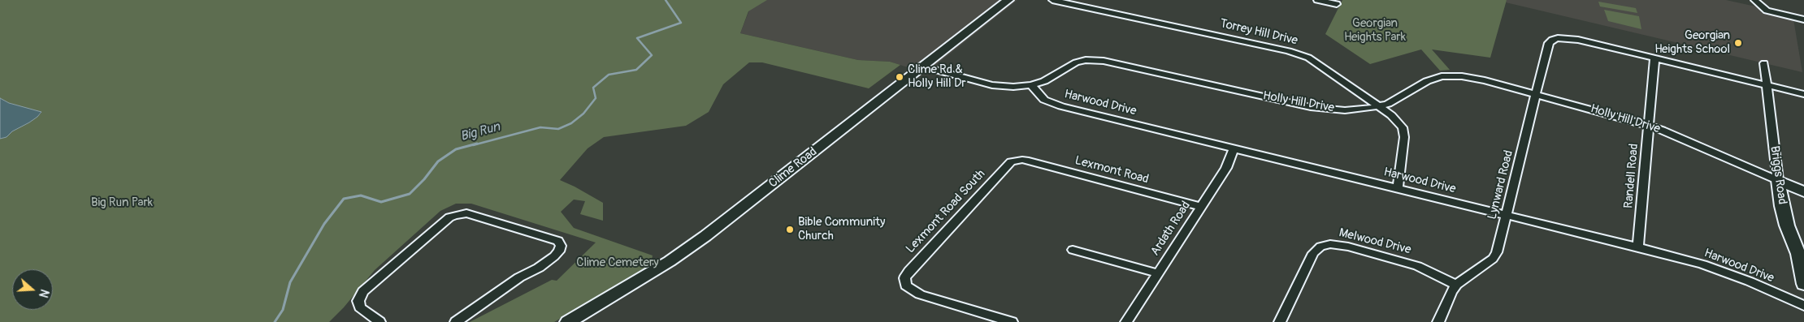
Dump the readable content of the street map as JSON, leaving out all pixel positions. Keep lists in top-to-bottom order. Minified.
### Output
{"streets":{"main road":["Holly Hill Drive","Clime Road","Briggs Road"],"street":["Torrey Hill Drive","Harwood Drive","Lexmont Road","Randell Road","Lynward Road","Lexmont Road South","Ardath Road","Melwood Drive"]},"crossings":[["Torrey Hill Drive","Holly Hill Drive"],["Torrey Hill Drive","Harwood Drive"],["Holly Hill Drive","Harwood Drive"],["Holly Hill Drive","Clime Road"],["Holly Hill Drive","Briggs Road"],["Holly Hill Drive","Randell Road"],["Holly Hill Drive","Lynward Road"],["Harwood Drive","Randell Road"],["Harwood Drive","Lynward Road"],["Harwood Drive","Ardath Road"],["Lexmont Road","Lexmont Road South"],["Lexmont Road","Ardath Road"],["Randell Road","Lynward Road"],["Lynward Road","Melwood Drive"]],"water":["Big Run"],"parks":["Georgian Heights Park","Big Run Park","Clime Cemetery"],"places":["Georgian Heights School","Clime Rd & Holly Hill Dr","Bible Community Church"],"north":"right"}
